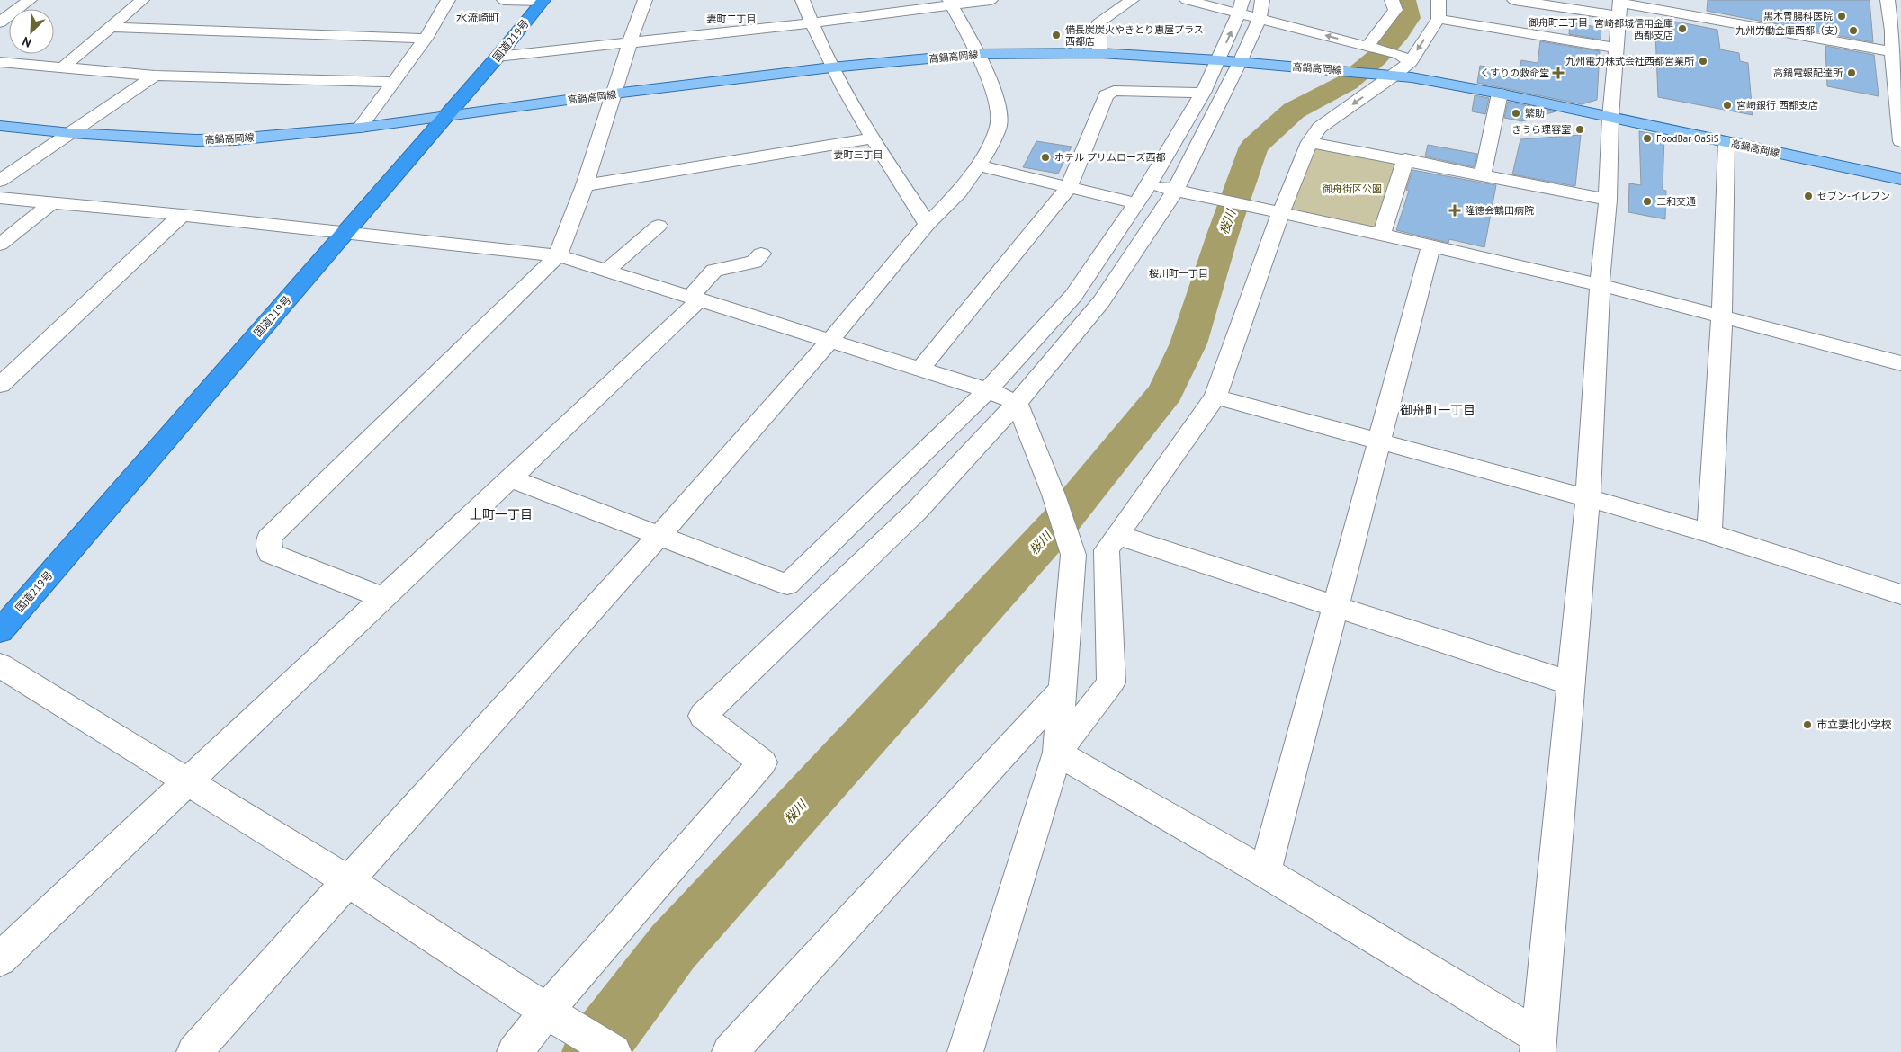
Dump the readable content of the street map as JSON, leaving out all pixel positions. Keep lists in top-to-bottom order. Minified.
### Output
{"streets":{"highway":["国道219号"],"main road":["高鍋高岡線"]},"crossings":[["国道219号","高鍋高岡線"]],"districts":["水流崎町","妻町二丁目","御舟町二丁目","妻町三丁目","桜川町一丁目","御舟町一丁目","上町一丁目"],"water":["桜川"],"parks":["御舟街区公園"],"places":{"other":["黒木胃腸科医院","宮崎都城信用金庫 西都支店","九州労働金庫西都（支）","備長炭炭火やきとり恵屋プラス 西都店","九州電力株式会社西都営業所","高鍋電報配達所","宮崎銀行 西都支店","繁助","きうら理容室","FoodBar OaSiS","ホテル プリムローズ西都","セブン-イレブン","三和交通","市立妻北小学校"],"health":["くすりの救命堂","隆徳会鶴田病院"]},"north":"bottom left"}
